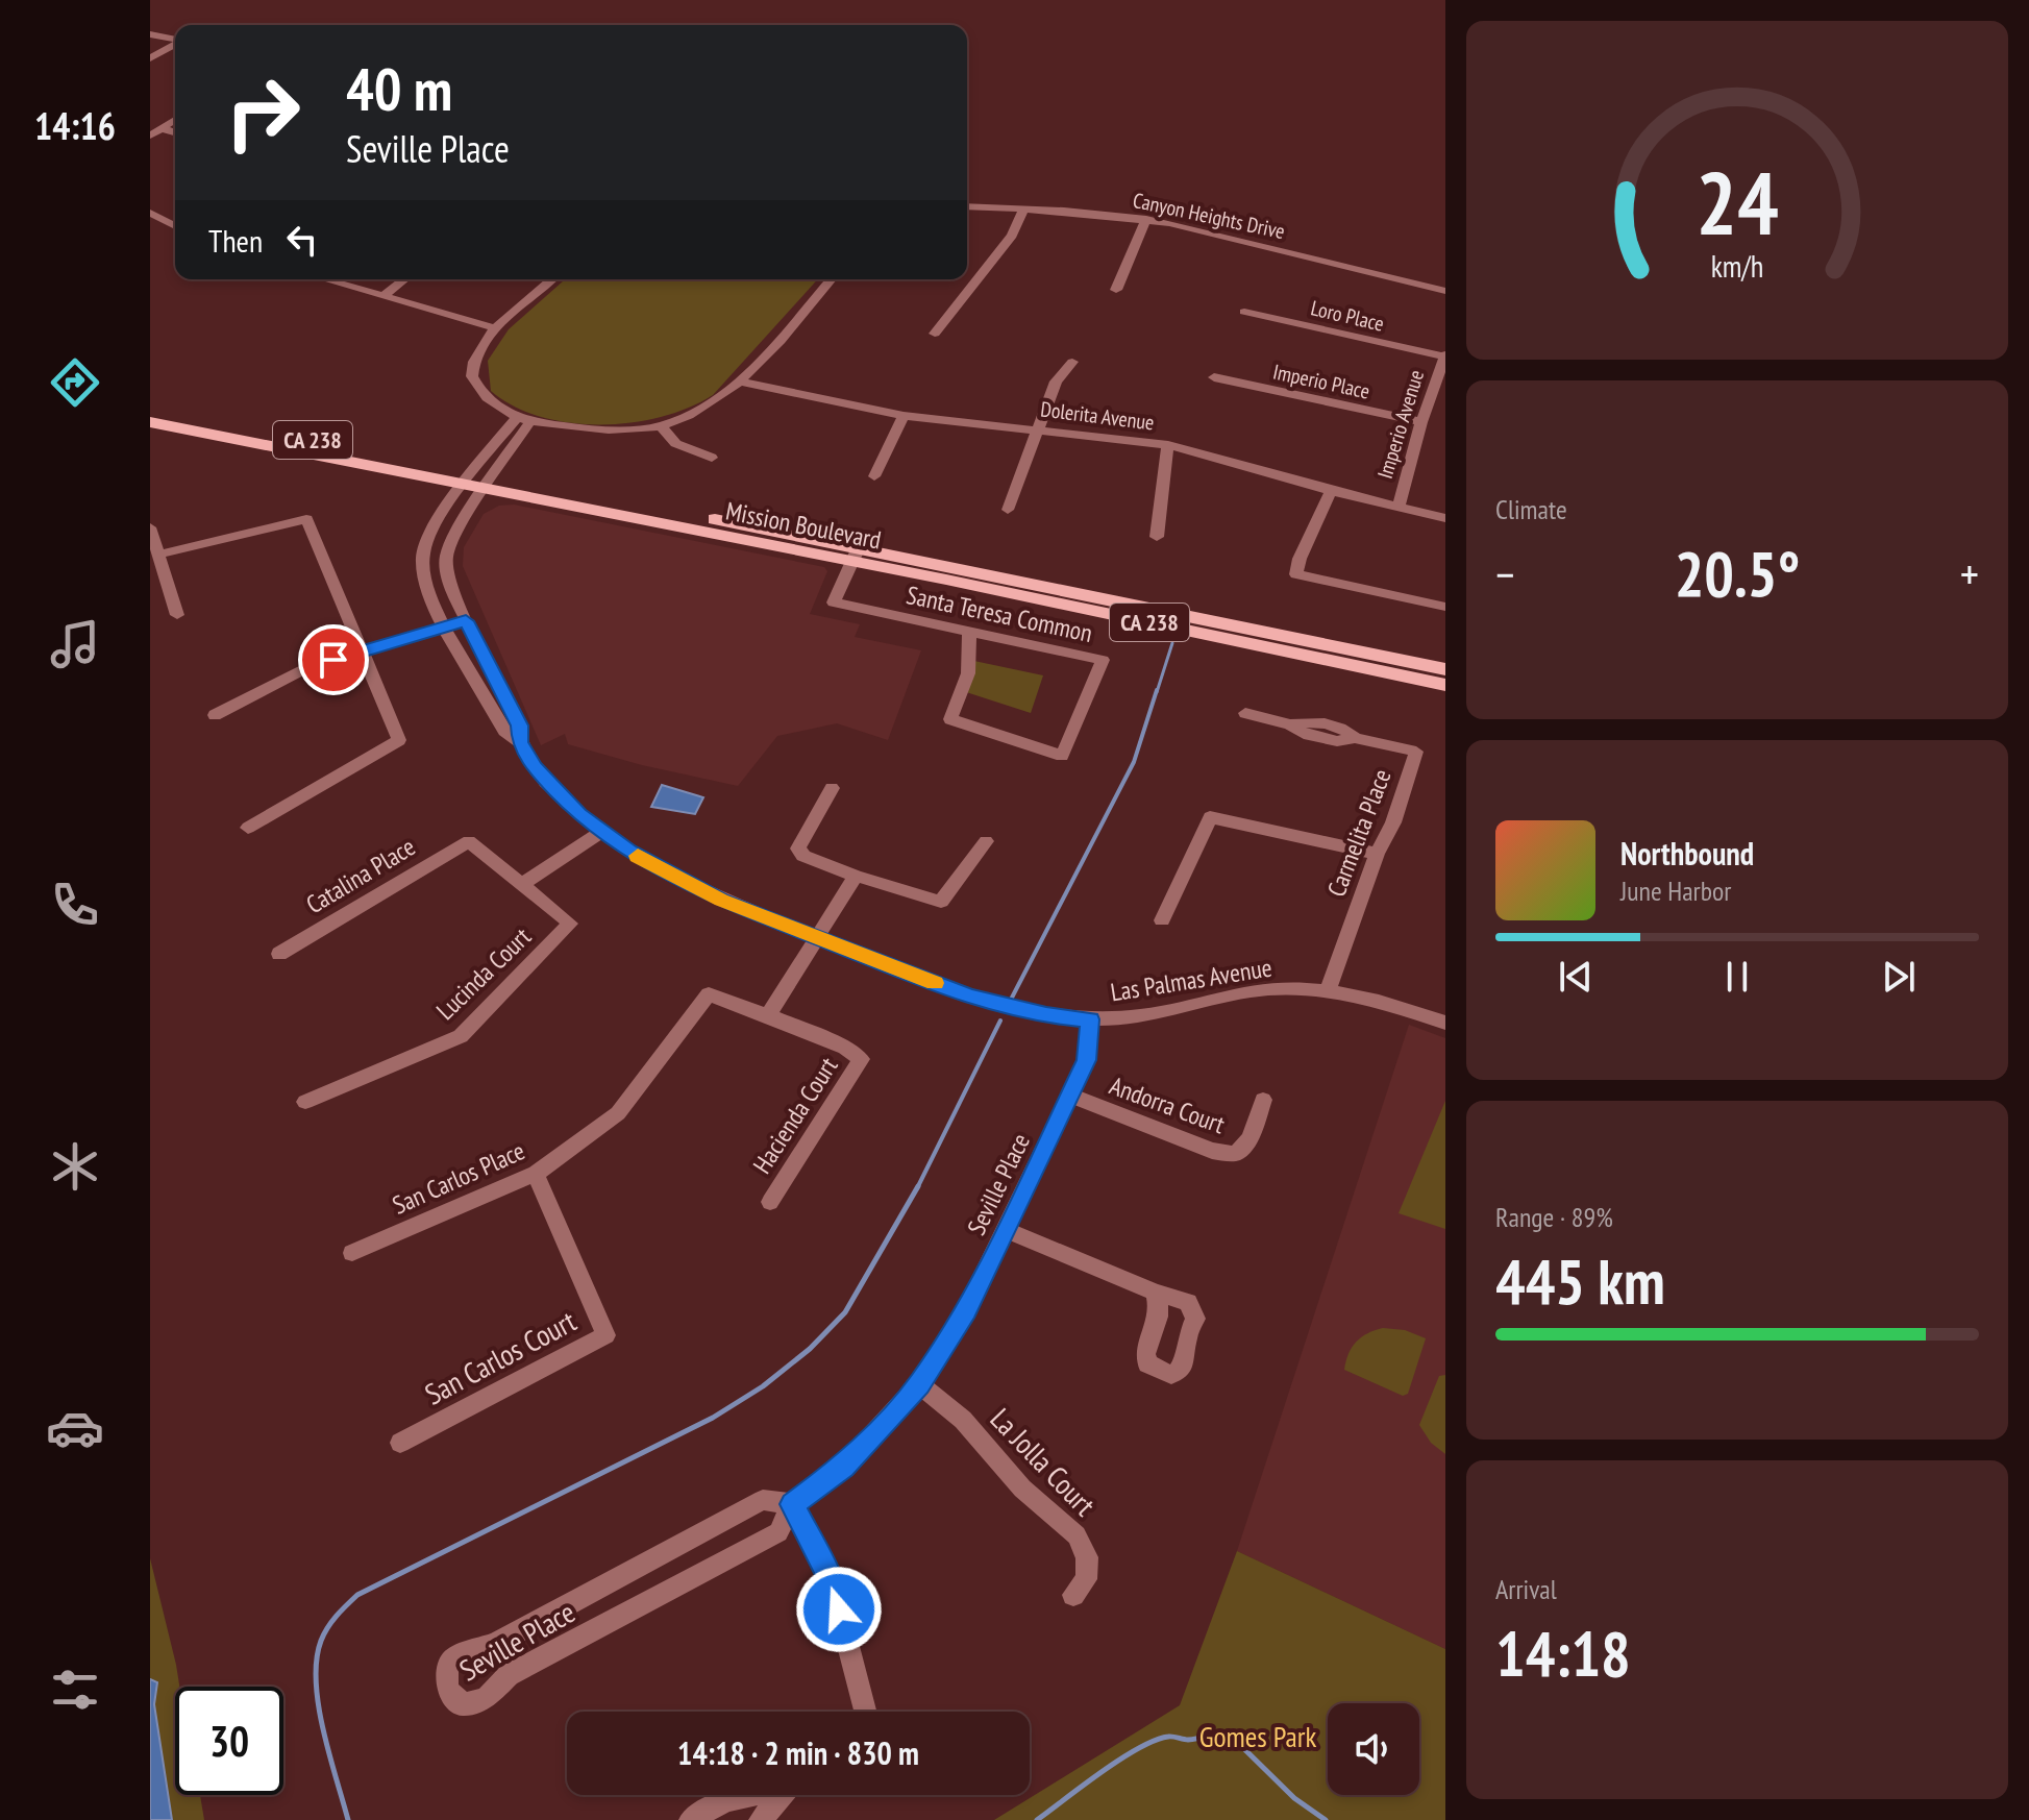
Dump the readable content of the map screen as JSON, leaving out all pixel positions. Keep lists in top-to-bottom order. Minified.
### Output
{"streets":{"main road":["CA 238","Mission Boulevard"],"street":["Canyon Heights Drive","Loro Place","Imperio Place","Dolerita Avenue","Imperio Avenue","Santa Teresa Common","Carmelita Place","Catalina Place","Lucinda Court","Las Palmas Avenue","Andorra Court","Hacienda Court","San Carlos Place","Seville Place","San Carlos Court","La Jolla Court"]},"crossings":[["Loro Place","Imperio Avenue"],["Imperio Place","Imperio Avenue"],["Dolerita Avenue","Imperio Avenue"],["Mission Boulevard","Santa Teresa Common"],["Mission Boulevard","Las Palmas Avenue"],["Carmelita Place","Las Palmas Avenue"],["Catalina Place","Lucinda Court"],["Las Palmas Avenue","Seville Place"],["Andorra Court","Seville Place"],["Hacienda Court","San Carlos Place"],["San Carlos Place","San Carlos Court"],["Seville Place","La Jolla Court"]],"parks":["Gomes Park"],"page":{"tabs":"14:16","turn":["40 m","Seville Place"],"then":"Then","tile":["Climate",["Range · 89%","445 km"],["Arrival","14:18"]],"heat":["−","20.5°","+"],"song":["Northbound","June Harbor"],"limit":"30","trip":"14:18 · 2 min · 830 m","gauge":["24","km/h"]}}
